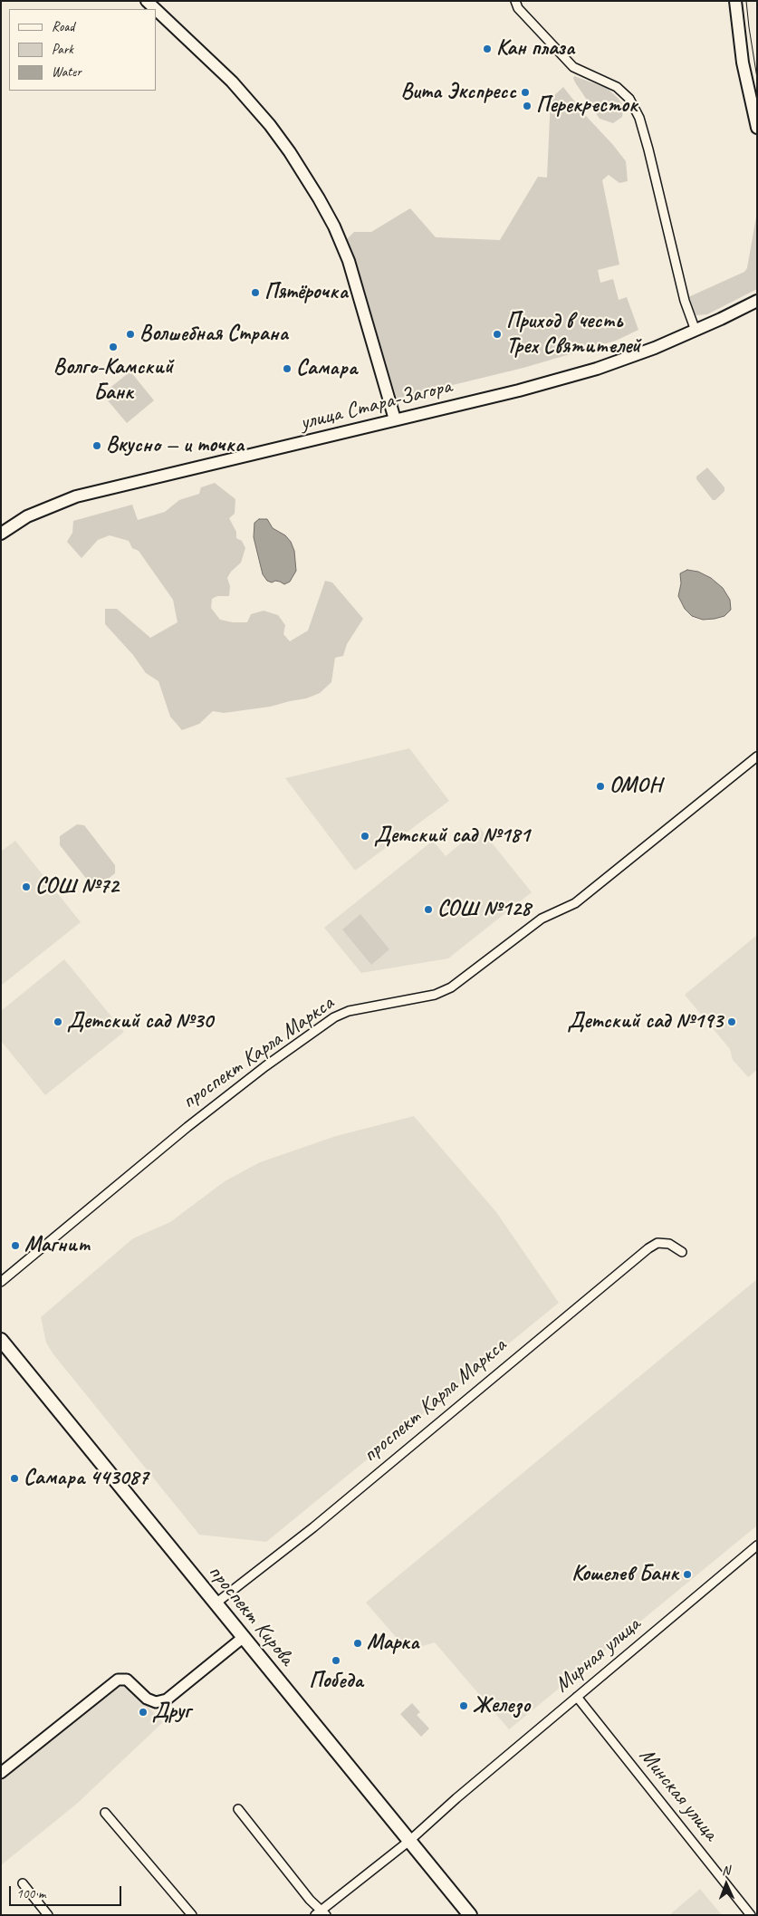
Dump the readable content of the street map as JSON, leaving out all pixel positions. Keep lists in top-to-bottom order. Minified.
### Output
{"streets":{"main road":["улица Стара-Загора","проспект Кирова"],"street":["проспект Карла Маркса","Мирная улица","Минская улица"]},"crossings":[["проспект Карла Маркса","проспект Кирова"],["проспект Кирова","Мирная улица"],["Мирная улица","Минская улица"]],"places":["Кан плаза","Вита Экспресс","Перекресток","Пятёрочка","Волшебная Страна","Приход в честь Трех Святителей","Волго-Камский Банк","Самара","Вкусно — и точка","ОМОН","Детский сад №181","СОШ №72","СОШ №128","Детский сад №30","Детский сад №193","Магнит","Самара 443087","Кошелев Банк","Марка","Победа","Железо","Друг"],"legend":["Road","Park","Water"],"scale_bar":"100 m","north":"top"}
